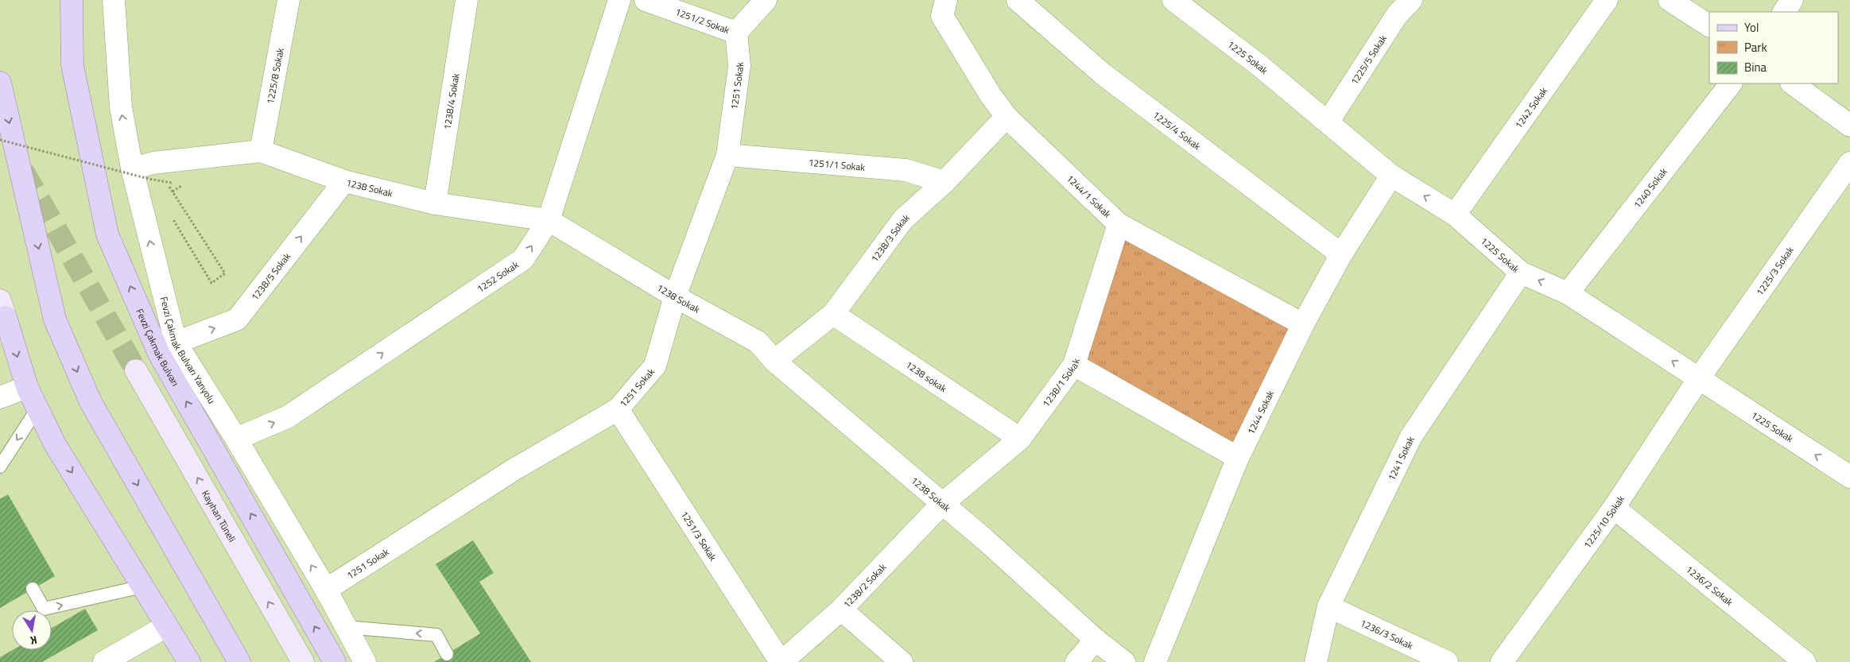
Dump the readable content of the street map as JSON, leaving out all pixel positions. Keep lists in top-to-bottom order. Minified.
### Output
{"streets":{"main road":["Fevzi Çakmak Bulvarı","Kayıhan Tüneli"],"street":["1251/2 Sokak","1225 Sokak","1225/5 Sokak","1225/8 Sokak","1251 Sokak","1238/4 Sokak","1242 Sokak","1225/4 Sokak","1251/1 Sokak","1238 Sokak","1240 Sokak","1244/1 Sokak","1238/3 Sokak","1225/3 Sokak","1238/5 Sokak","1252 Sokak","Fevzi Çakmak Bulvarı Yanyolu","1238 sokak","1238/1 Sokak","1244 Sokak","1241 Sokak","1225/10 Sokak","1251/3 Sokak","1236/2 Sokak","1238/2 Sokak","1236/3 Sokak"]},"crossings":[["1251/2 Sokak","1251 Sokak"],["1225 Sokak","1225/5 Sokak"],["1225 Sokak","1242 Sokak"],["1225 Sokak","1240 Sokak"],["1225 Sokak","1225/3 Sokak"],["1225 Sokak","1244 Sokak"],["1225 Sokak","1241 Sokak"],["1225 Sokak","1225/10 Sokak"],["1225/8 Sokak","1238 Sokak"],["1251 Sokak","1251/1 Sokak"],["1251 Sokak","1238 Sokak"],["1251 Sokak","Fevzi Çakmak Bulvarı Yanyolu"],["1251 Sokak","1251/3 Sokak"],["1238/4 Sokak","1238 Sokak"],["1225/4 Sokak","1244 Sokak"],["1251/1 Sokak","1238/3 Sokak"],["1238 Sokak","1238/3 Sokak"],["1238 Sokak","1238/5 Sokak"],["1238 Sokak","1252 Sokak"],["1238 Sokak","Fevzi Çakmak Bulvarı Yanyolu"],["1238 Sokak","1238/1 Sokak"],["1238 Sokak","1238/2 Sokak"],["1244/1 Sokak","1238/3 Sokak"],["1244/1 Sokak","1238/1 Sokak"],["1244/1 Sokak","1244 Sokak"],["1238/3 Sokak","1238 sokak"],["1225/3 Sokak","1225/10 Sokak"],["1238/5 Sokak","Fevzi Çakmak Bulvarı Yanyolu"],["1252 Sokak","Fevzi Çakmak Bulvarı Yanyolu"],["1238 sokak","1238/1 Sokak"],["1238/1 Sokak","1238/2 Sokak"],["1241 Sokak","1236/3 Sokak"],["1225/10 Sokak","1236/2 Sokak"],["1251/3 Sokak","1238/2 Sokak"]],"one_way":["1225 Sokak","1238/5 Sokak","1252 Sokak","Fevzi Çakmak Bulvarı Yanyolu"],"legend":["Yol","Park","Bina"],"north":"bottom"}
